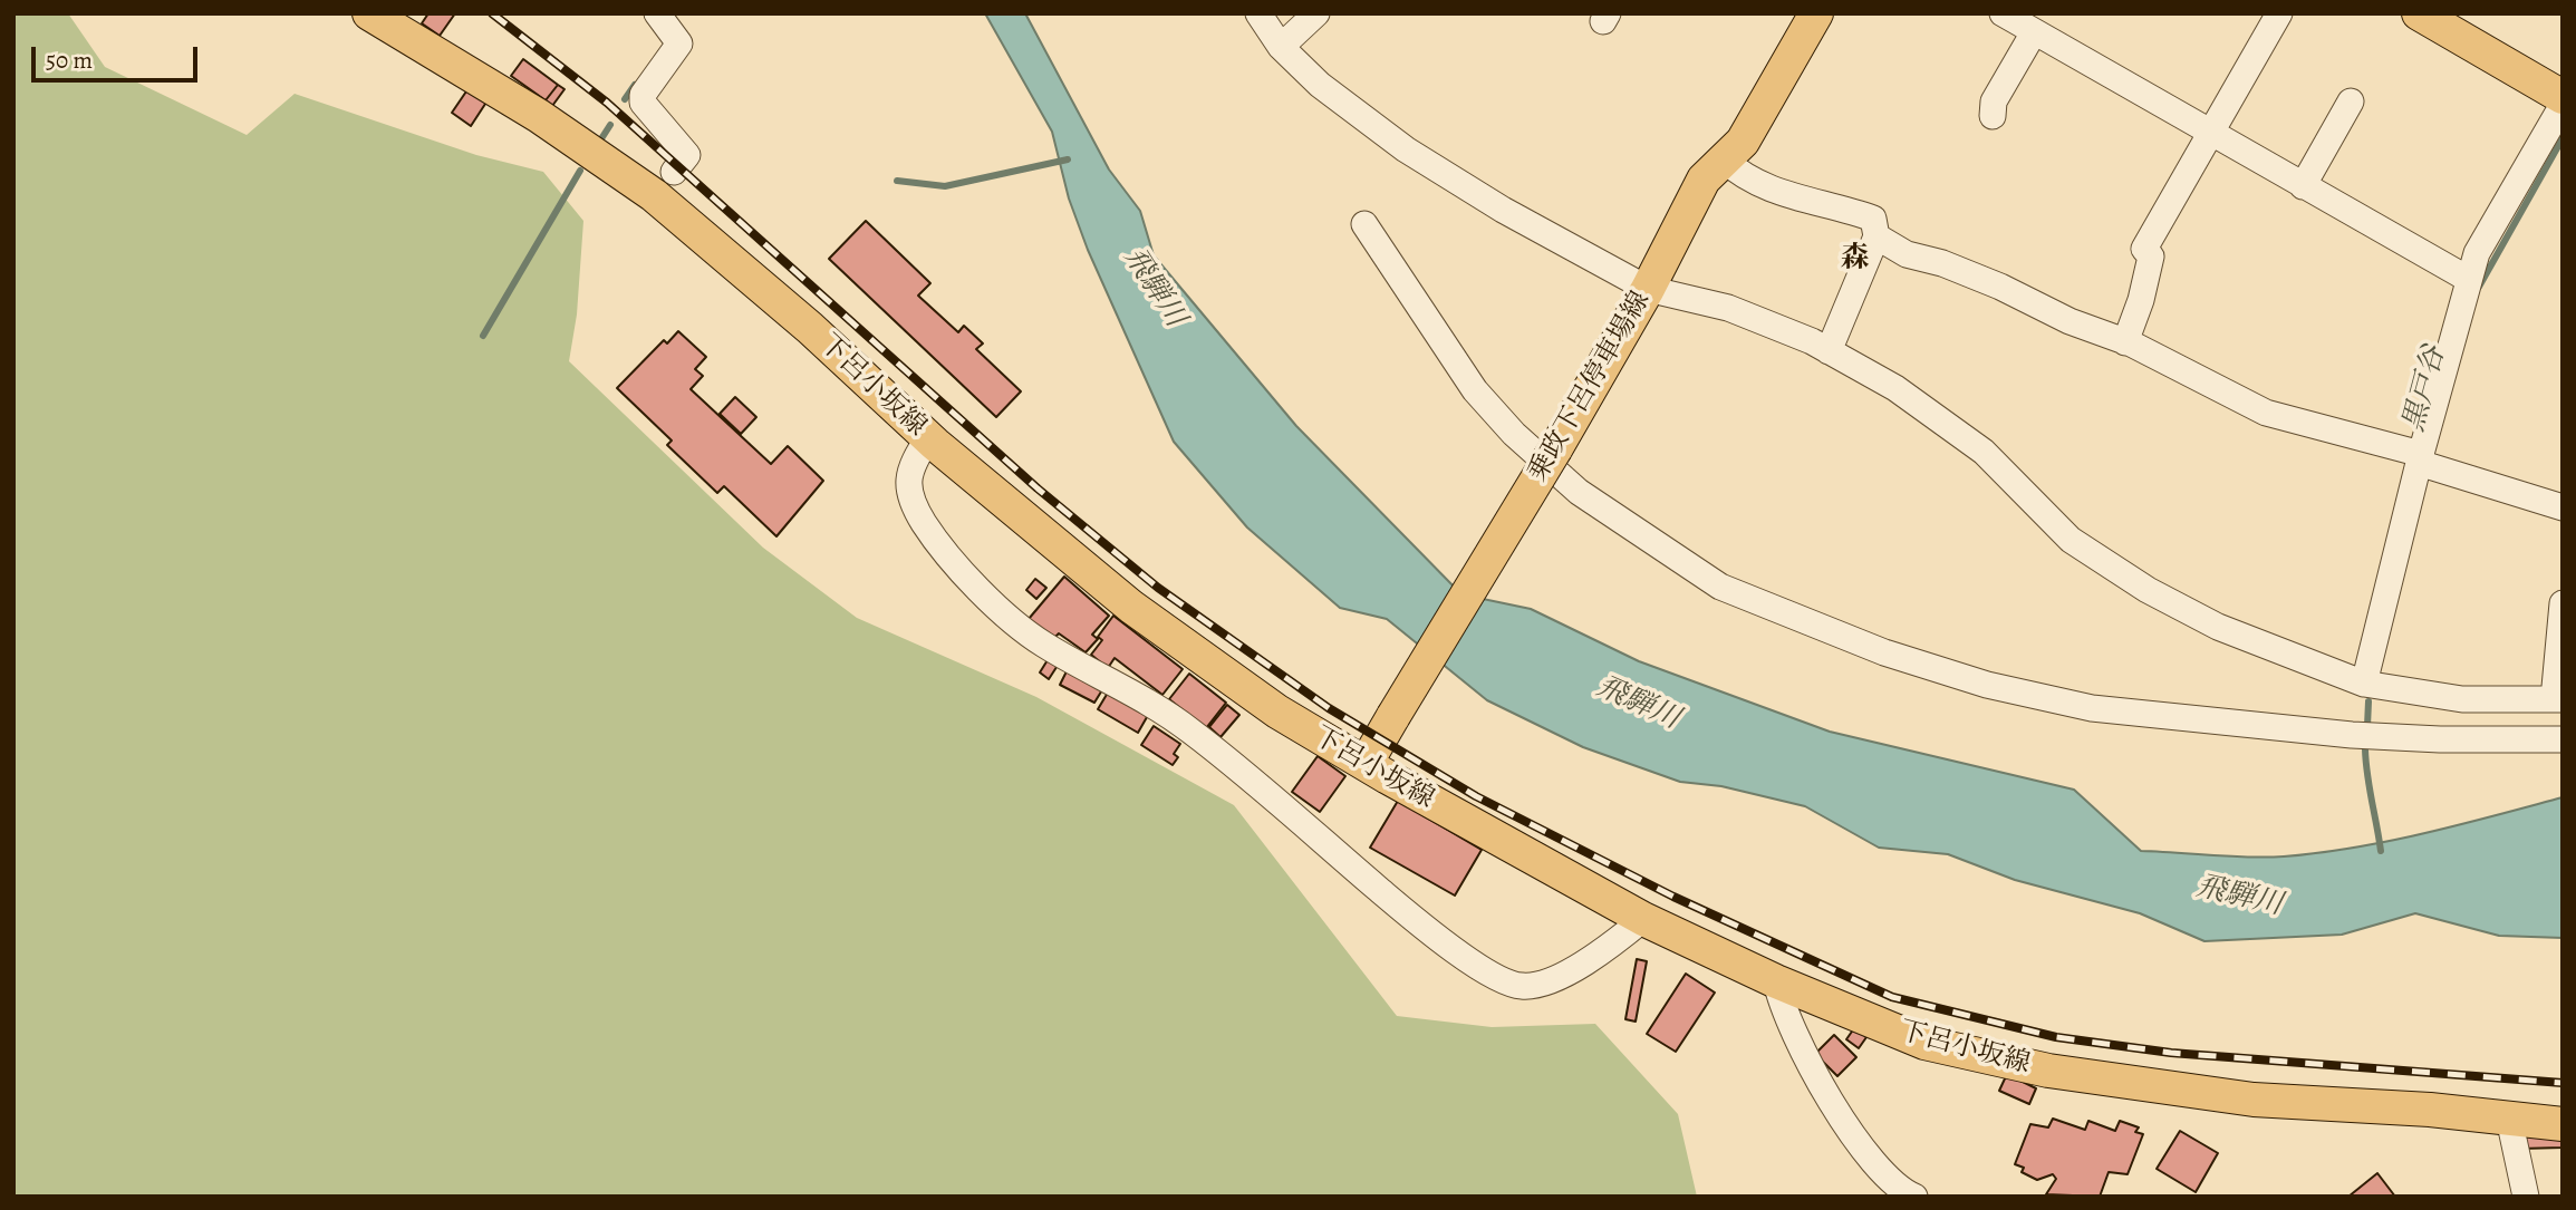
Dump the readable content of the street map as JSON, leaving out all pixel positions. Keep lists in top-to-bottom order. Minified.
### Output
{"streets":{"main road":["下呂小坂線","乗政下呂停車場線"]},"crossings":[["下呂小坂線","乗政下呂停車場線"]],"districts":["森"],"water":["飛騨川","黒戸谷"],"scale_bar":"50 m"}
